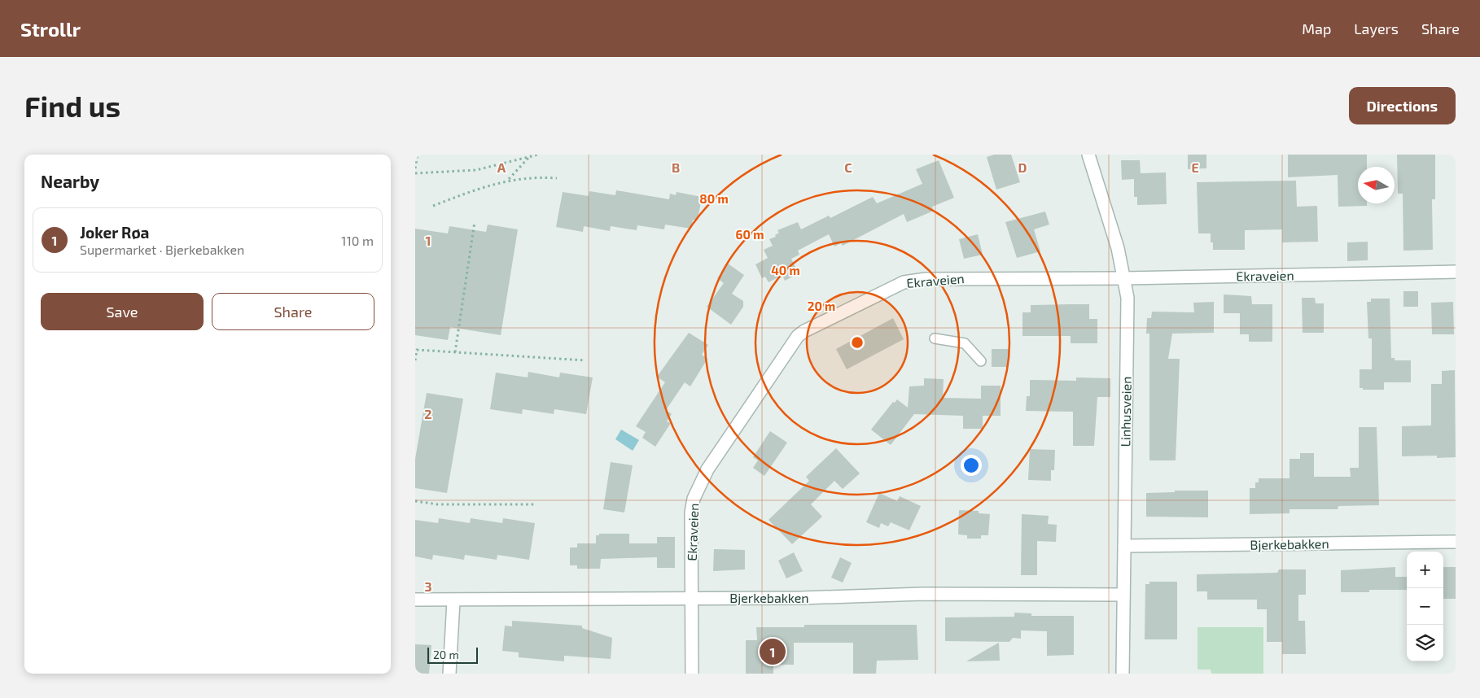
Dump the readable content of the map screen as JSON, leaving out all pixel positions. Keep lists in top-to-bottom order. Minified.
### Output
{"streets":{"street":["Ekraveien","Linhusveien","Bjerkebakken"]},"crossings":[["Ekraveien","Linhusveien"],["Ekraveien","Bjerkebakken"],["Linhusveien","Bjerkebakken"]],"scale_bar":"20 m","north":"left","page":{"header":"Strollr","nav":["Map","Layers","Share"],"buttons":["Directions",["Save","Share"]],"title":"Find us","heading":"Nearby","list":[{"mark":"1","name":"Joker Røa","note":"Supermarket · Bjerkebakken","value":"110 m"}],"map_buttons":["+","−"],"pins":"1","scale":"20 m"},"grid":{"columns":["A","B","C","D","E"],"rows":["1","2","3"]},"rings":["80 m","60 m","40 m","20 m"]}
